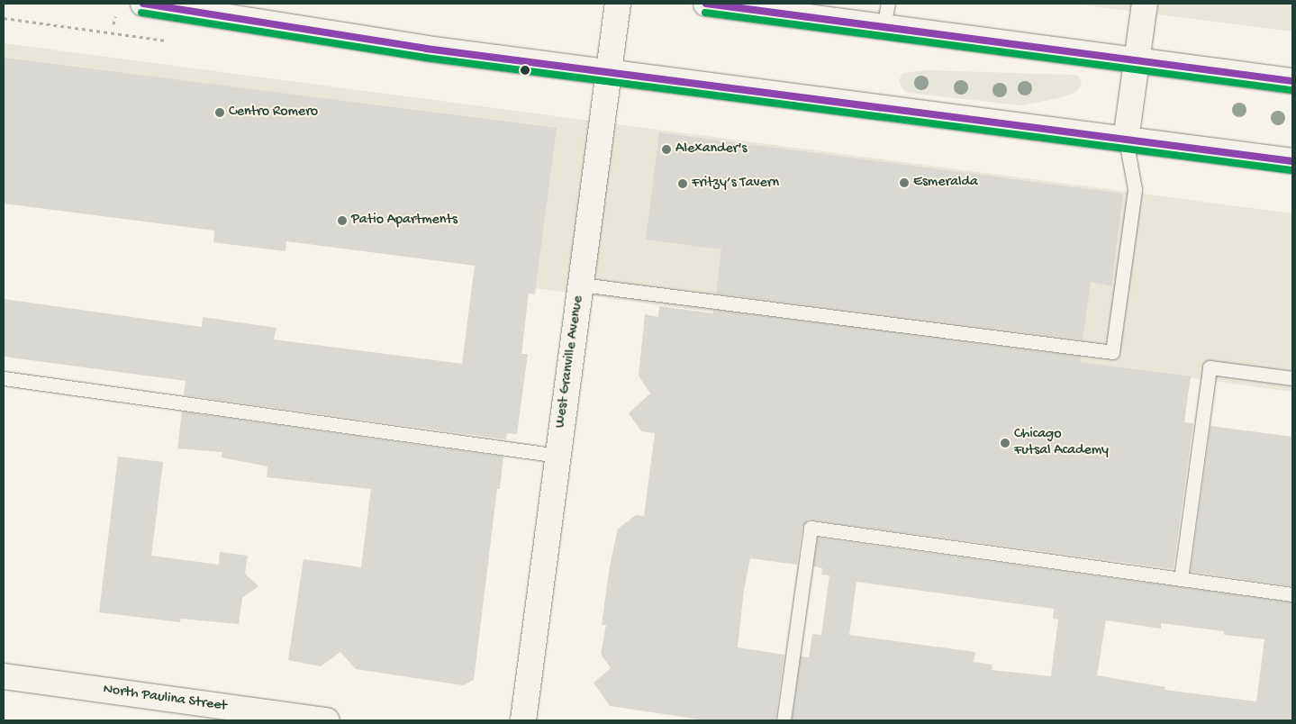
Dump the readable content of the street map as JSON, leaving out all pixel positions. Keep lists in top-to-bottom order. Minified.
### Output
{"streets":{"main road":["West Granville Avenue","North Paulina Street"]},"places":["Centro Romero","Alexander's","Esmeralda","Fritzy’s Tavern","Patio Apartments","Chicago Futsal Academy"]}
